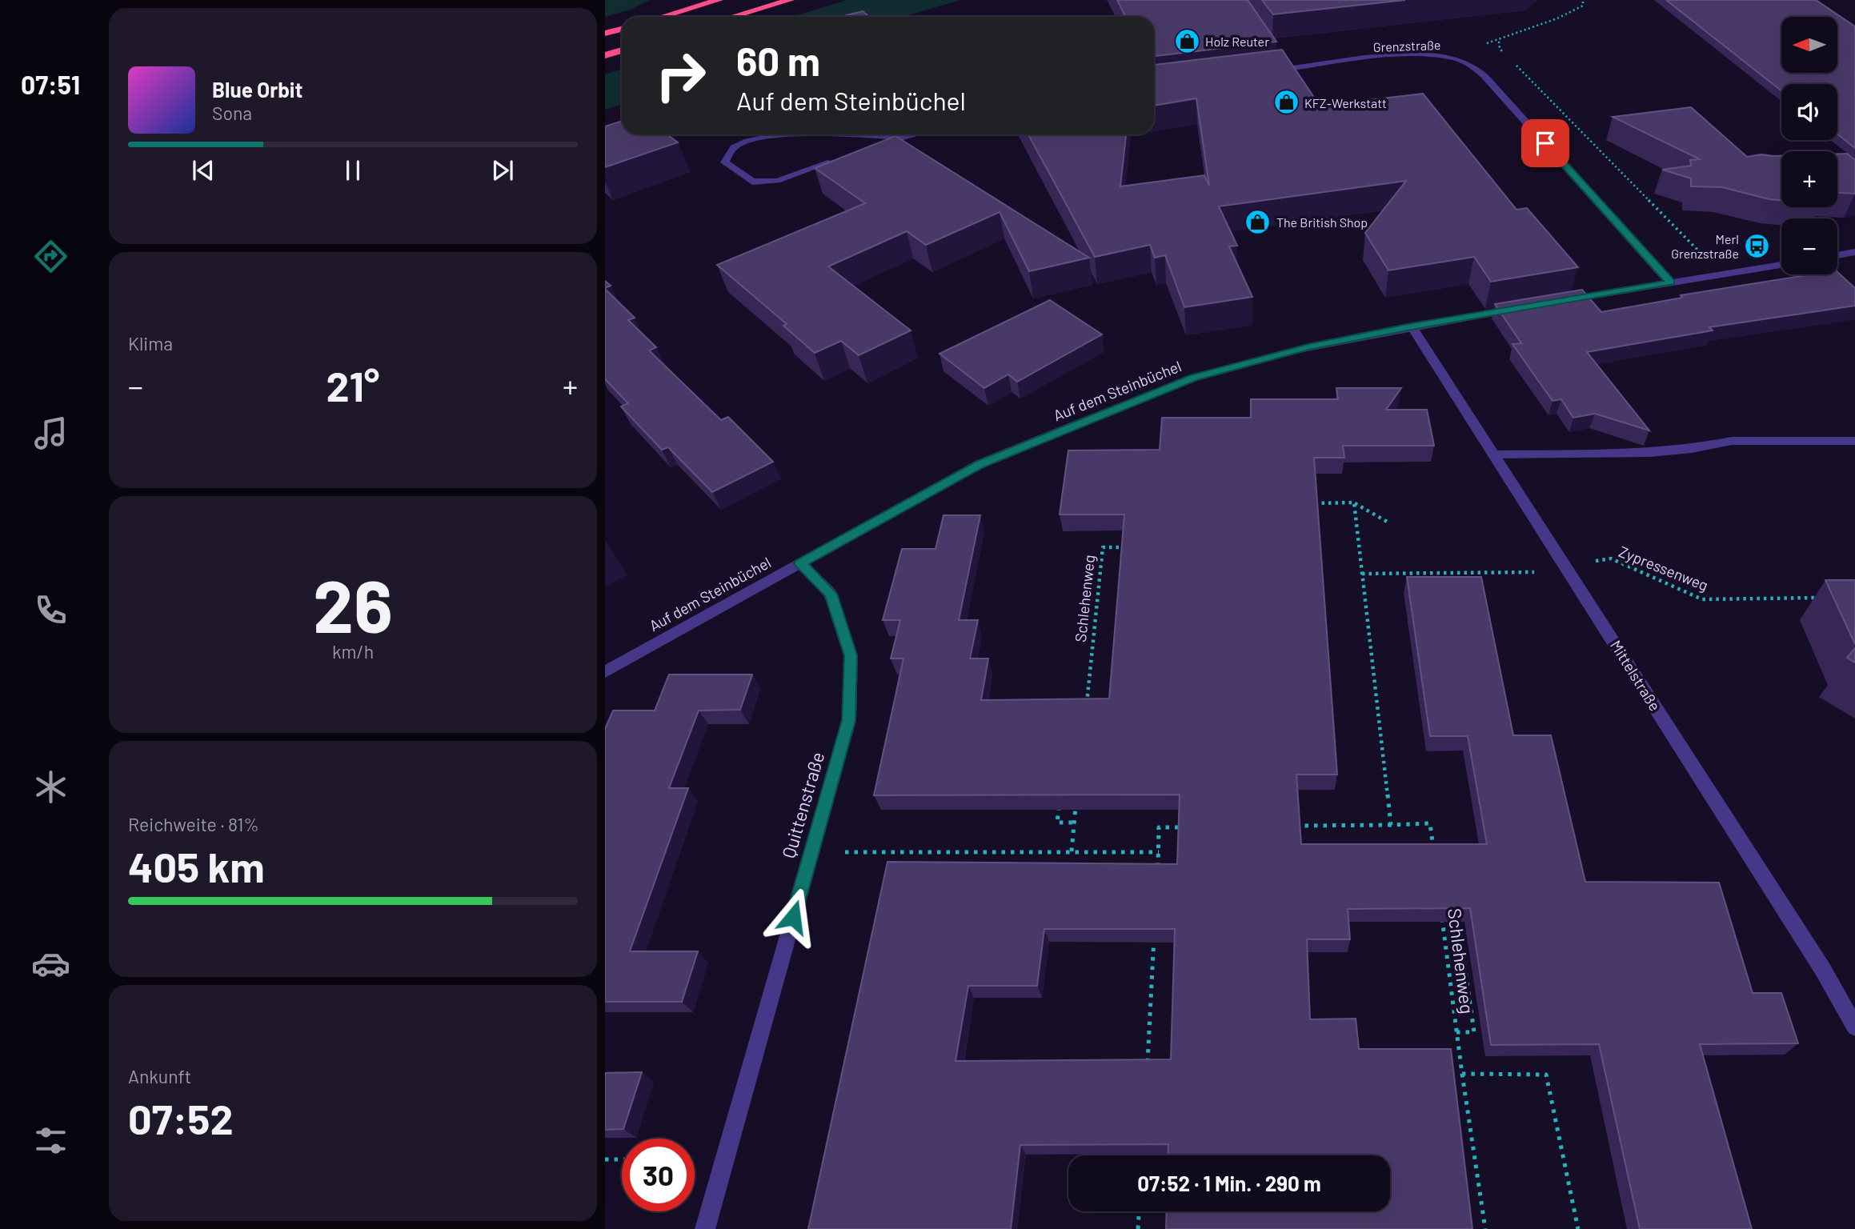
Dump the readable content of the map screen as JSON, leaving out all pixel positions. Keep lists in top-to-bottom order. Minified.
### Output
{"streets":{"street":["Grenzstraße","Auf dem Steinbüchel","Mittelstraße","Quittenstraße"],"path":["Zypressenweg","Schlehenweg"]},"crossings":[["Auf dem Steinbüchel","Mittelstraße"],["Auf dem Steinbüchel","Quittenstraße"],["Zypressenweg","Mittelstraße"]],"places":{"shop":["Holz Reuter","KFZ-Werkstatt","The British Shop"],"bus stop":["Merl Grenzstraße"]},"north":"left","page":{"tabs":"07:51","map_buttons":["+","−"],"turn":["60 m","Auf dem Steinbüchel"],"song":["Blue Orbit","Sona"],"tile":["Klima",["26","km/h"],["Reichweite · 81%","405 km"],["Ankunft","07:52"]],"heat":["−","21°","+"],"limit":"30","trip":"07:52 · 1 Min. · 290 m"}}
